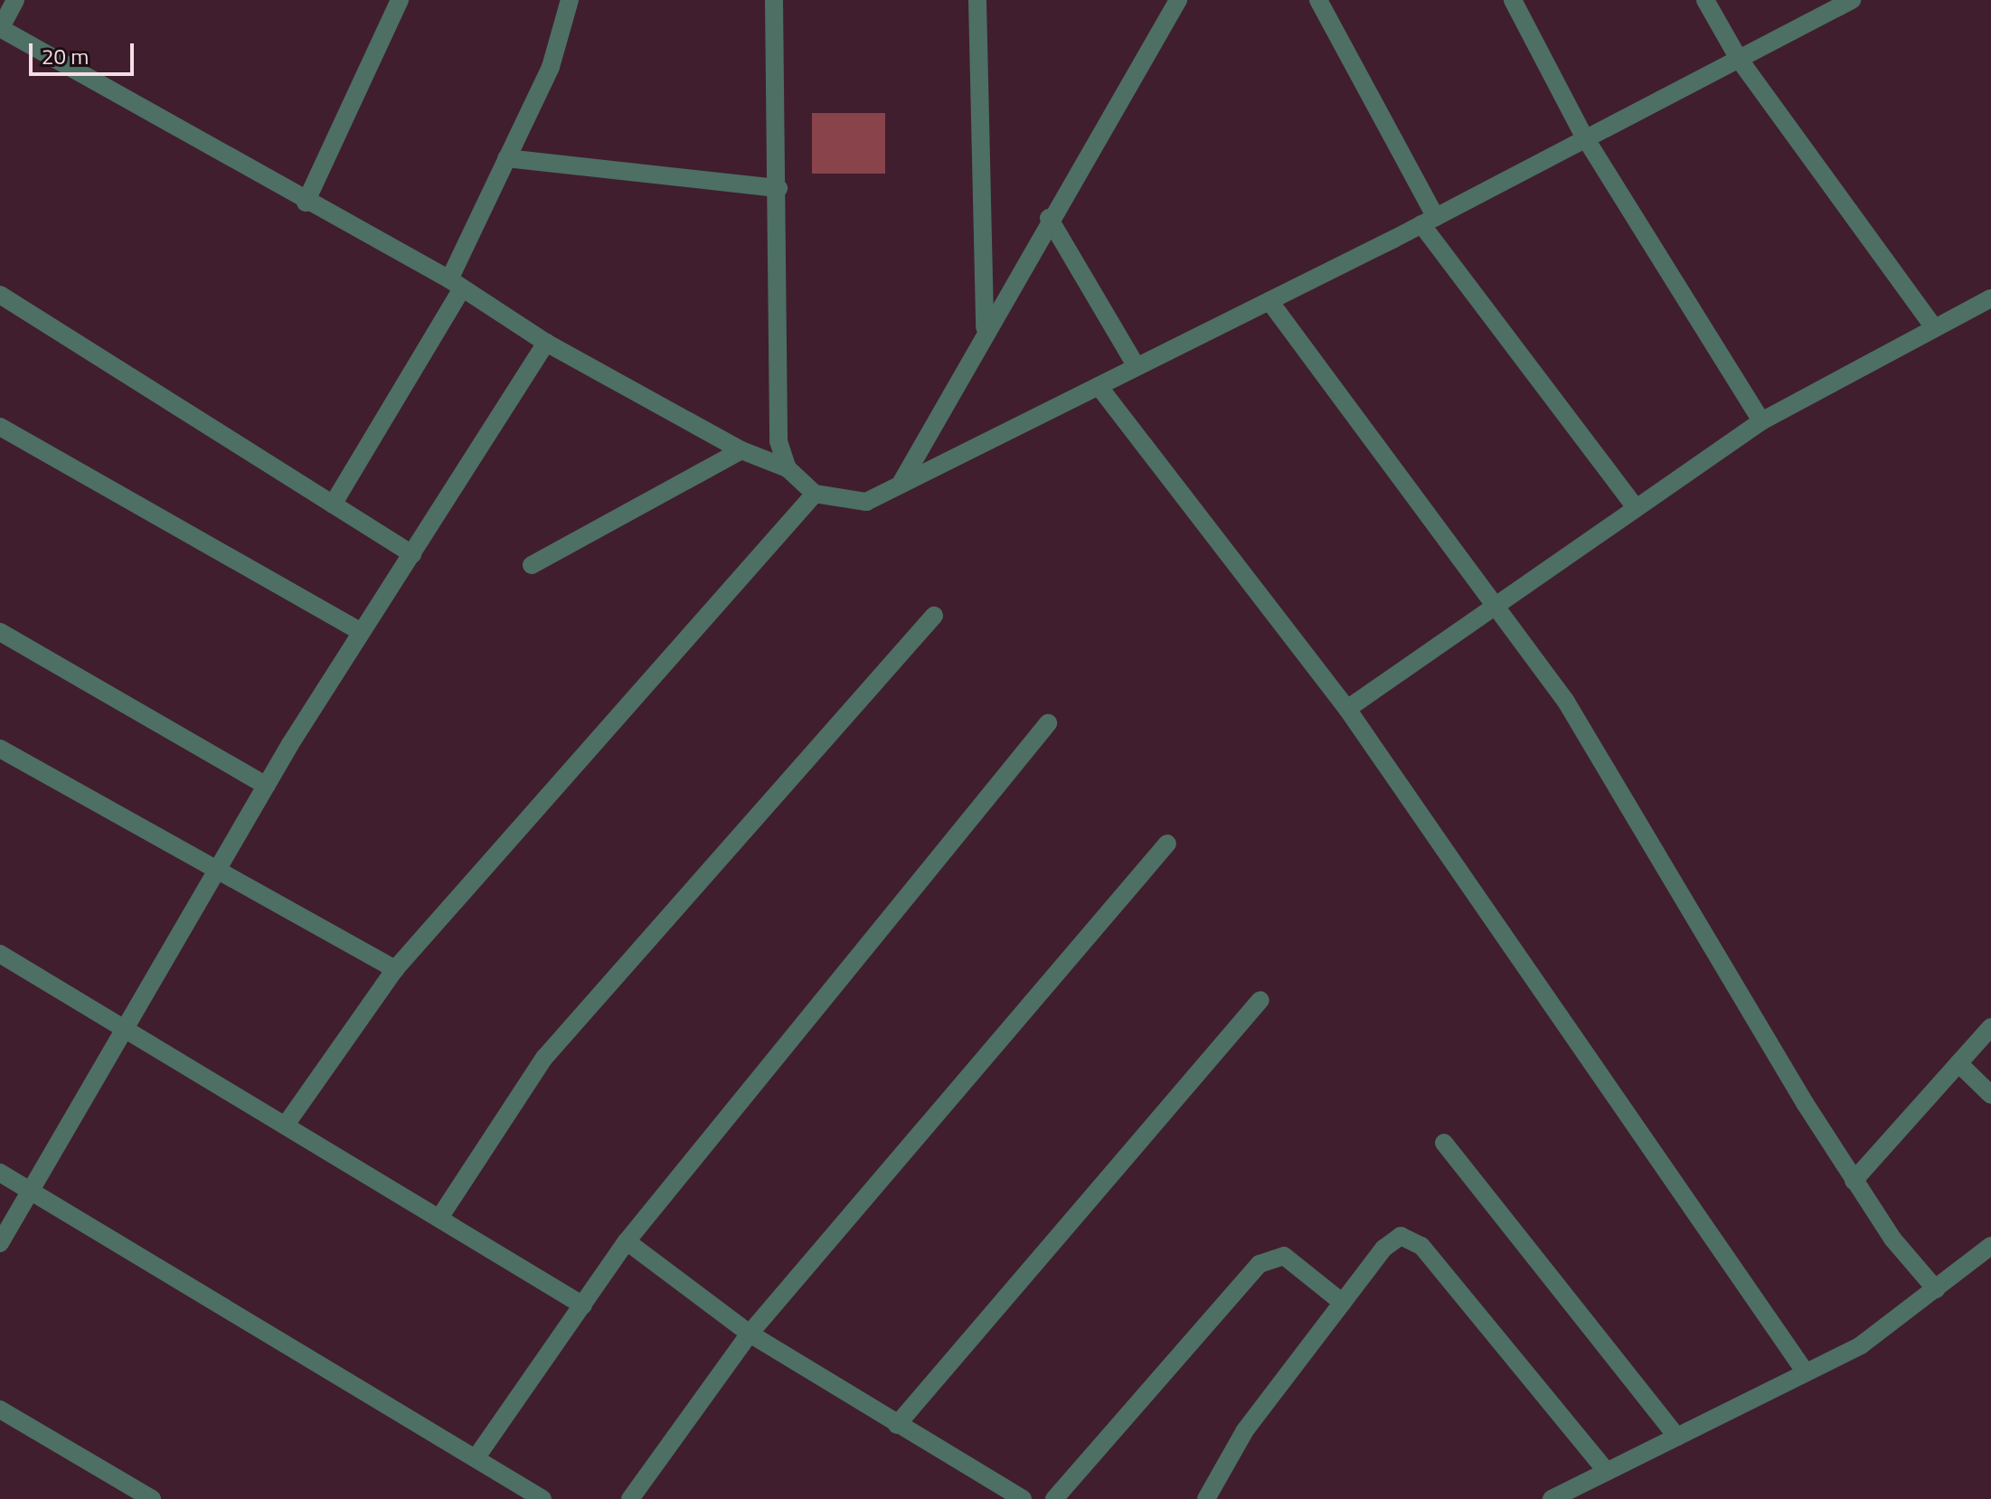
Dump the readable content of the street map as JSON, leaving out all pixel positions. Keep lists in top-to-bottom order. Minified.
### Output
{"scale_bar":"20 m"}
